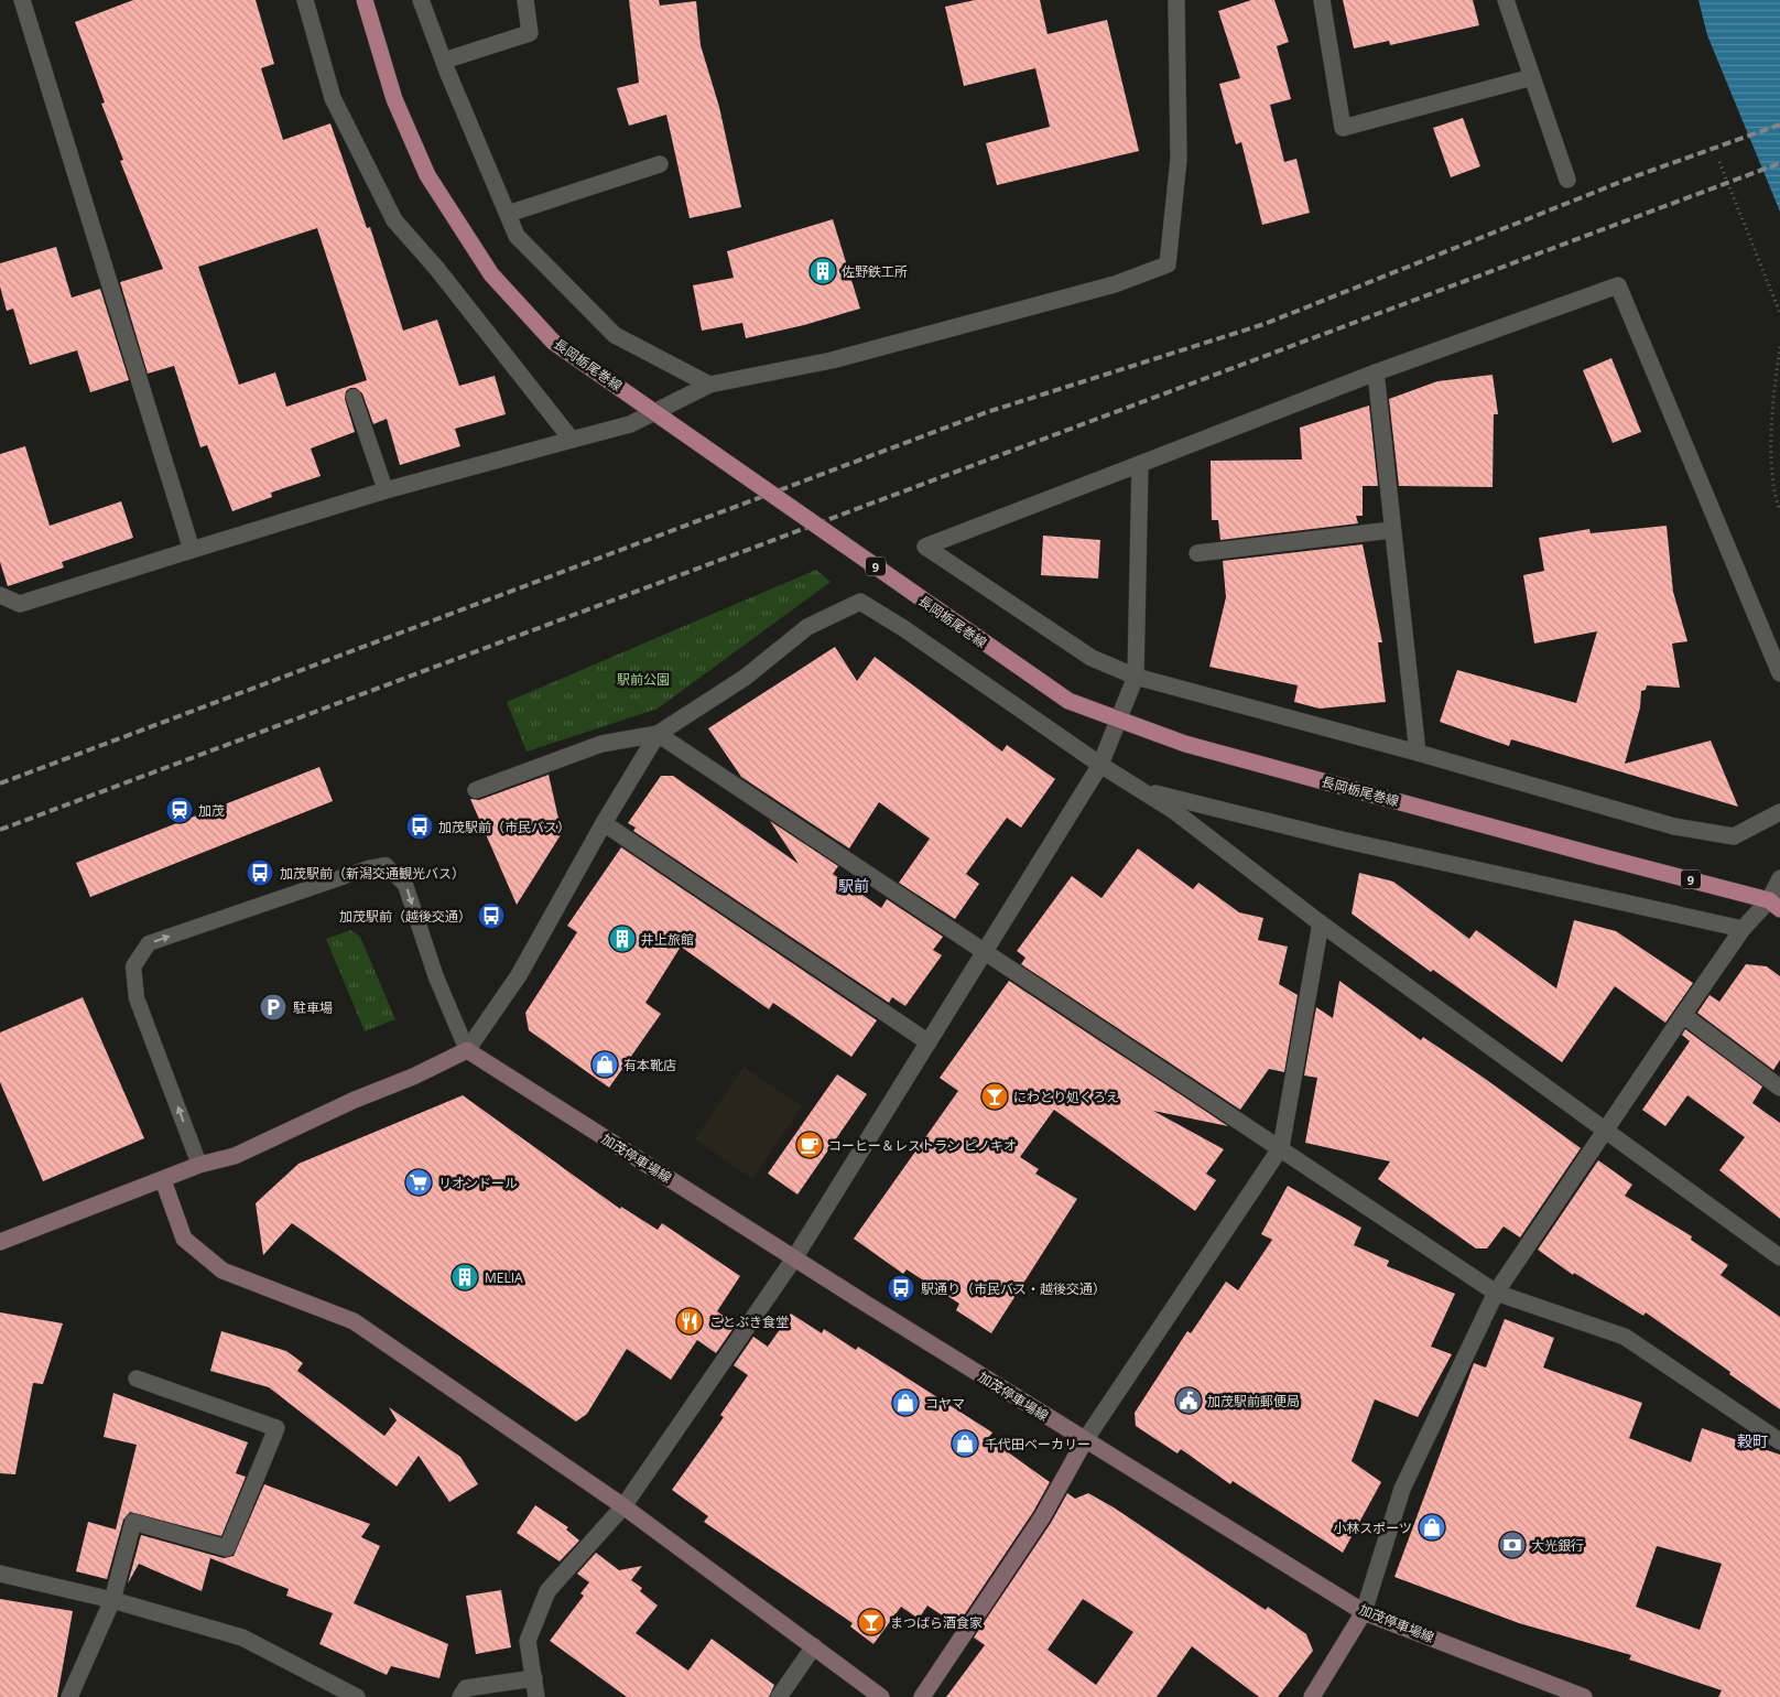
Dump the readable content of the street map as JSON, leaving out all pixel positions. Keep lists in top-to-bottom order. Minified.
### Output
{"streets":{"main road":["長岡栃尾巻線","9"],"street":["加茂停車場線"]},"districts":["駅前","穀町"],"parks":["駅前公園"],"places":{"building":["佐野鉄工所","井上旅館","MELIA"],"station":["加茂"],"bus stop":["加茂駅前（市民バス）","加茂駅前（新潟交通観光バス）","加茂駅前（越後交通）","駅通り（市民バス・越後交通）"],"parking":["駐車場"],"shop":["有本靴店","コヤマ","千代田ベーカリー","小林スポーツ"],"bar":["にわとり処くろえ","まつばら酒食家"],"cafe":["コーヒー＆レストラン ピノキオ"],"supermarket":["リオンドール"],"restaurant":["ことぶき食堂"],"public building":["加茂駅前郵便局"],"bank":["大光銀行"]}}
